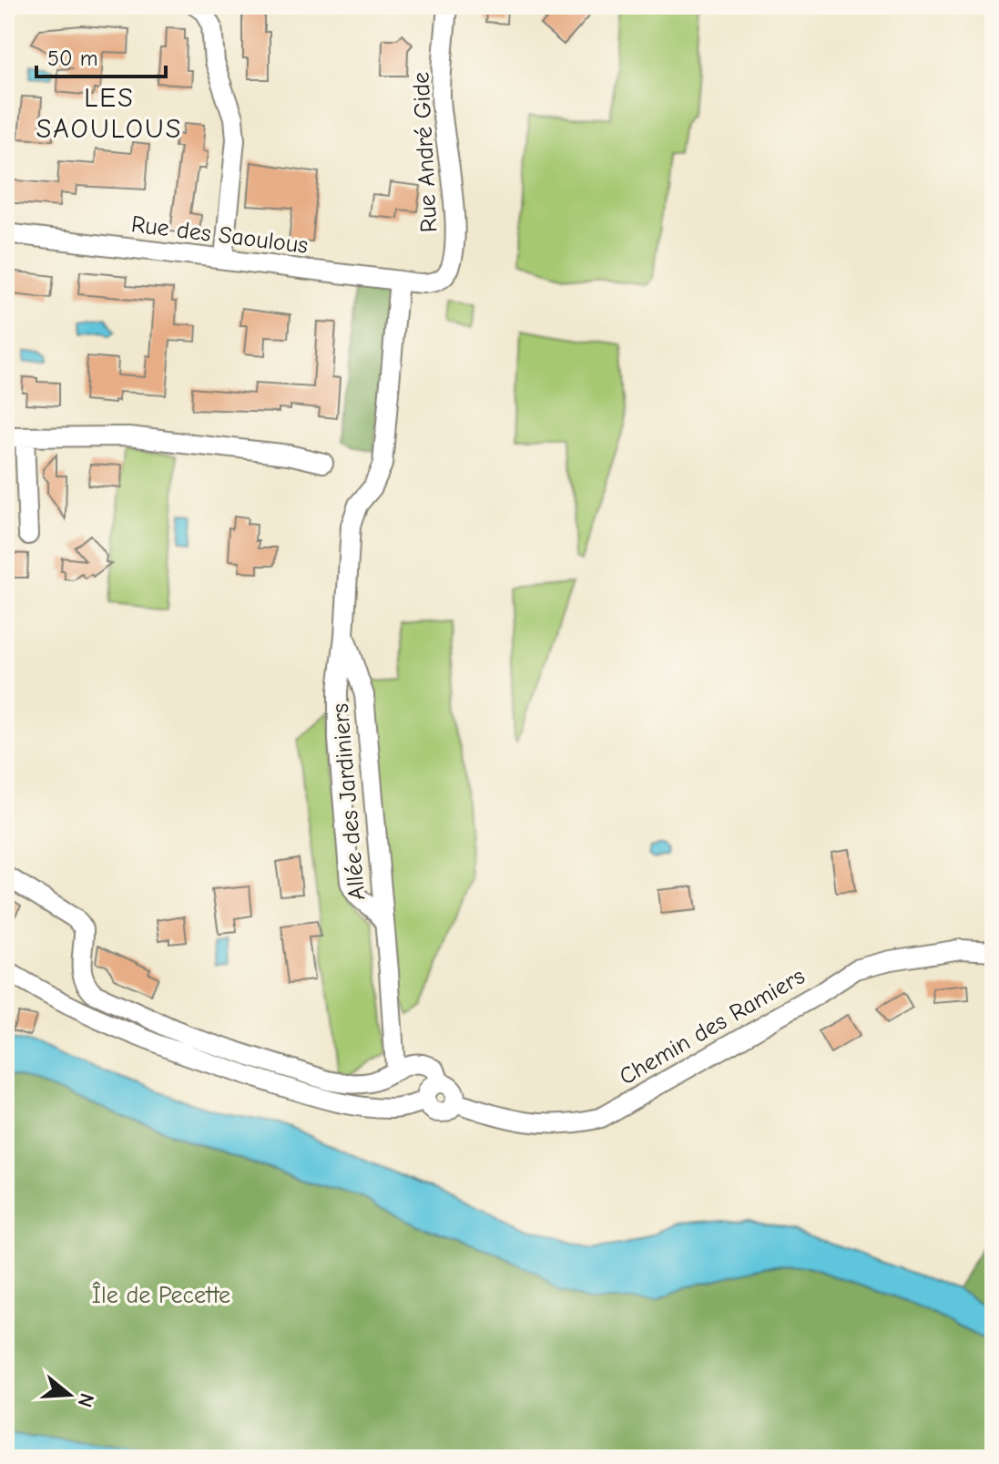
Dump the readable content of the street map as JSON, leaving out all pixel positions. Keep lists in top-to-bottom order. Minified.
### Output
{"streets":{"street":["Rue André Gide","Rue des Saoulous","Allée des Jardiniers","Chemin des Ramiers"]},"crossings":[["Rue André Gide","Rue des Saoulous"],["Rue des Saoulous","Allée des Jardiniers"]],"districts":["LES SAOULOUS"],"parks":["Île de Pecette"],"scale_bar":"50 m","north":"right"}
